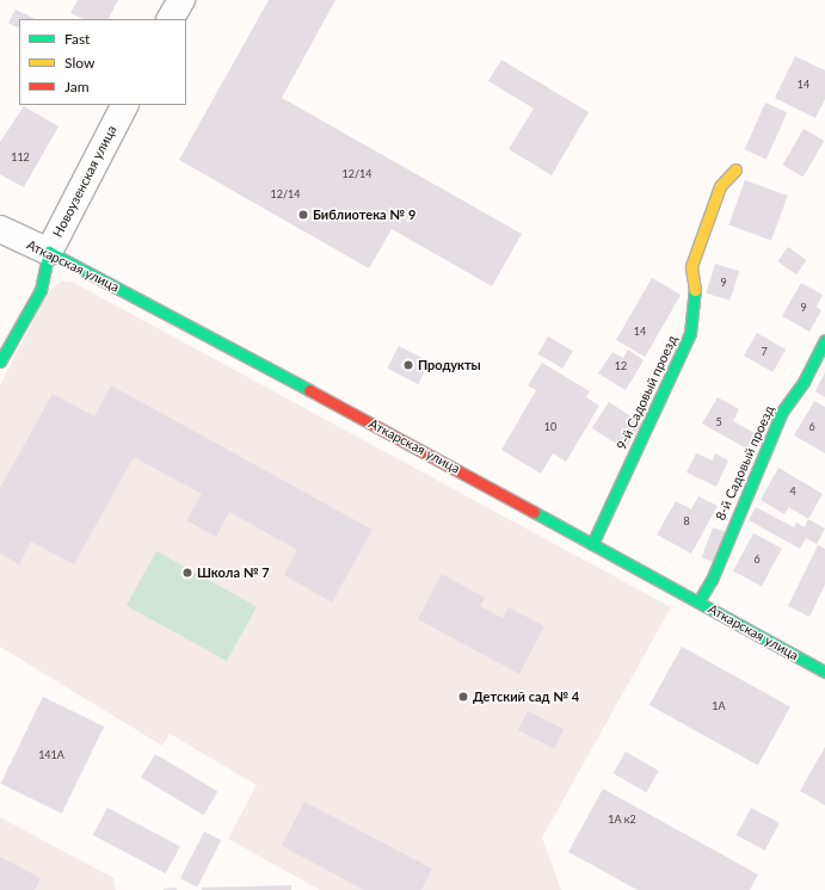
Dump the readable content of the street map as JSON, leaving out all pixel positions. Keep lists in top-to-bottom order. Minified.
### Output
{"streets":{"main road":["Новоузенская улица","Аткарская улица","9-й Садовый проезд","8-й Садовый проезд"]},"crossings":[["Новоузенская улица","Аткарская улица"],["Аткарская улица","9-й Садовый проезд"],["Аткарская улица","8-й Садовый проезд"]],"places":["Библиотека № 9","Продукты","Школа № 7","Детский сад № 4"],"house_numbers":["14","112","12/14","12/14","9","9","14","7","12","5","10","6","4","8","6","1А","141А","1А к2"],"legend":["Fast","Slow","Jam"]}
